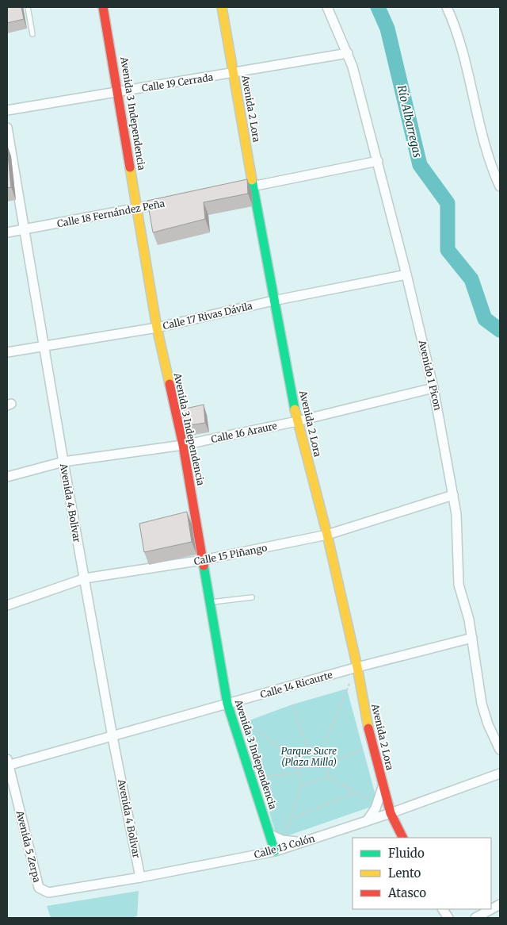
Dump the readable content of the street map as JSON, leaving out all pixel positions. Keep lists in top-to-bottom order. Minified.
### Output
{"streets":{"street":["Calle 19 Cerrada","Avenida 2 Lora","Avenida 3 Independencia","Calle 18 Fernández Peña","Calle 17 Rivas Dávila","Avenido 1 Picon","Calle 16 Araure","Avenida 4 Bolivar","Calle 15 Piñango","Calle 14 Ricaurte","Avenida 5 Zerpa","Calle 13 Colón"]},"crossings":[["Calle 19 Cerrada","Avenida 2 Lora"],["Calle 19 Cerrada","Avenida 3 Independencia"],["Calle 19 Cerrada","Avenido 1 Picon"],["Avenida 2 Lora","Calle 17 Rivas Dávila"],["Avenida 2 Lora","Calle 16 Araure"],["Avenida 2 Lora","Calle 15 Piñango"],["Avenida 2 Lora","Calle 14 Ricaurte"],["Avenida 2 Lora","Calle 13 Colón"],["Avenida 3 Independencia","Calle 18 Fernández Peña"],["Avenida 3 Independencia","Calle 17 Rivas Dávila"],["Avenida 3 Independencia","Calle 16 Araure"],["Avenida 3 Independencia","Calle 15 Piñango"],["Avenida 3 Independencia","Calle 14 Ricaurte"],["Avenida 3 Independencia","Calle 13 Colón"],["Calle 18 Fernández Peña","Avenida 4 Bolivar"],["Calle 17 Rivas Dávila","Avenido 1 Picon"],["Calle 17 Rivas Dávila","Avenida 4 Bolivar"],["Avenido 1 Picon","Calle 16 Araure"],["Avenido 1 Picon","Calle 15 Piñango"],["Avenido 1 Picon","Calle 14 Ricaurte"],["Calle 16 Araure","Avenida 4 Bolivar"],["Avenida 4 Bolivar","Calle 15 Piñango"],["Avenida 4 Bolivar","Calle 14 Ricaurte"],["Avenida 4 Bolivar","Calle 13 Colón"],["Calle 14 Ricaurte","Avenida 5 Zerpa"],["Avenida 5 Zerpa","Calle 13 Colón"]],"water":["Río Albarregas"],"parks":["Parque Sucre (Plaza Milla)"],"legend":["Fluido","Lento","Atasco"]}
